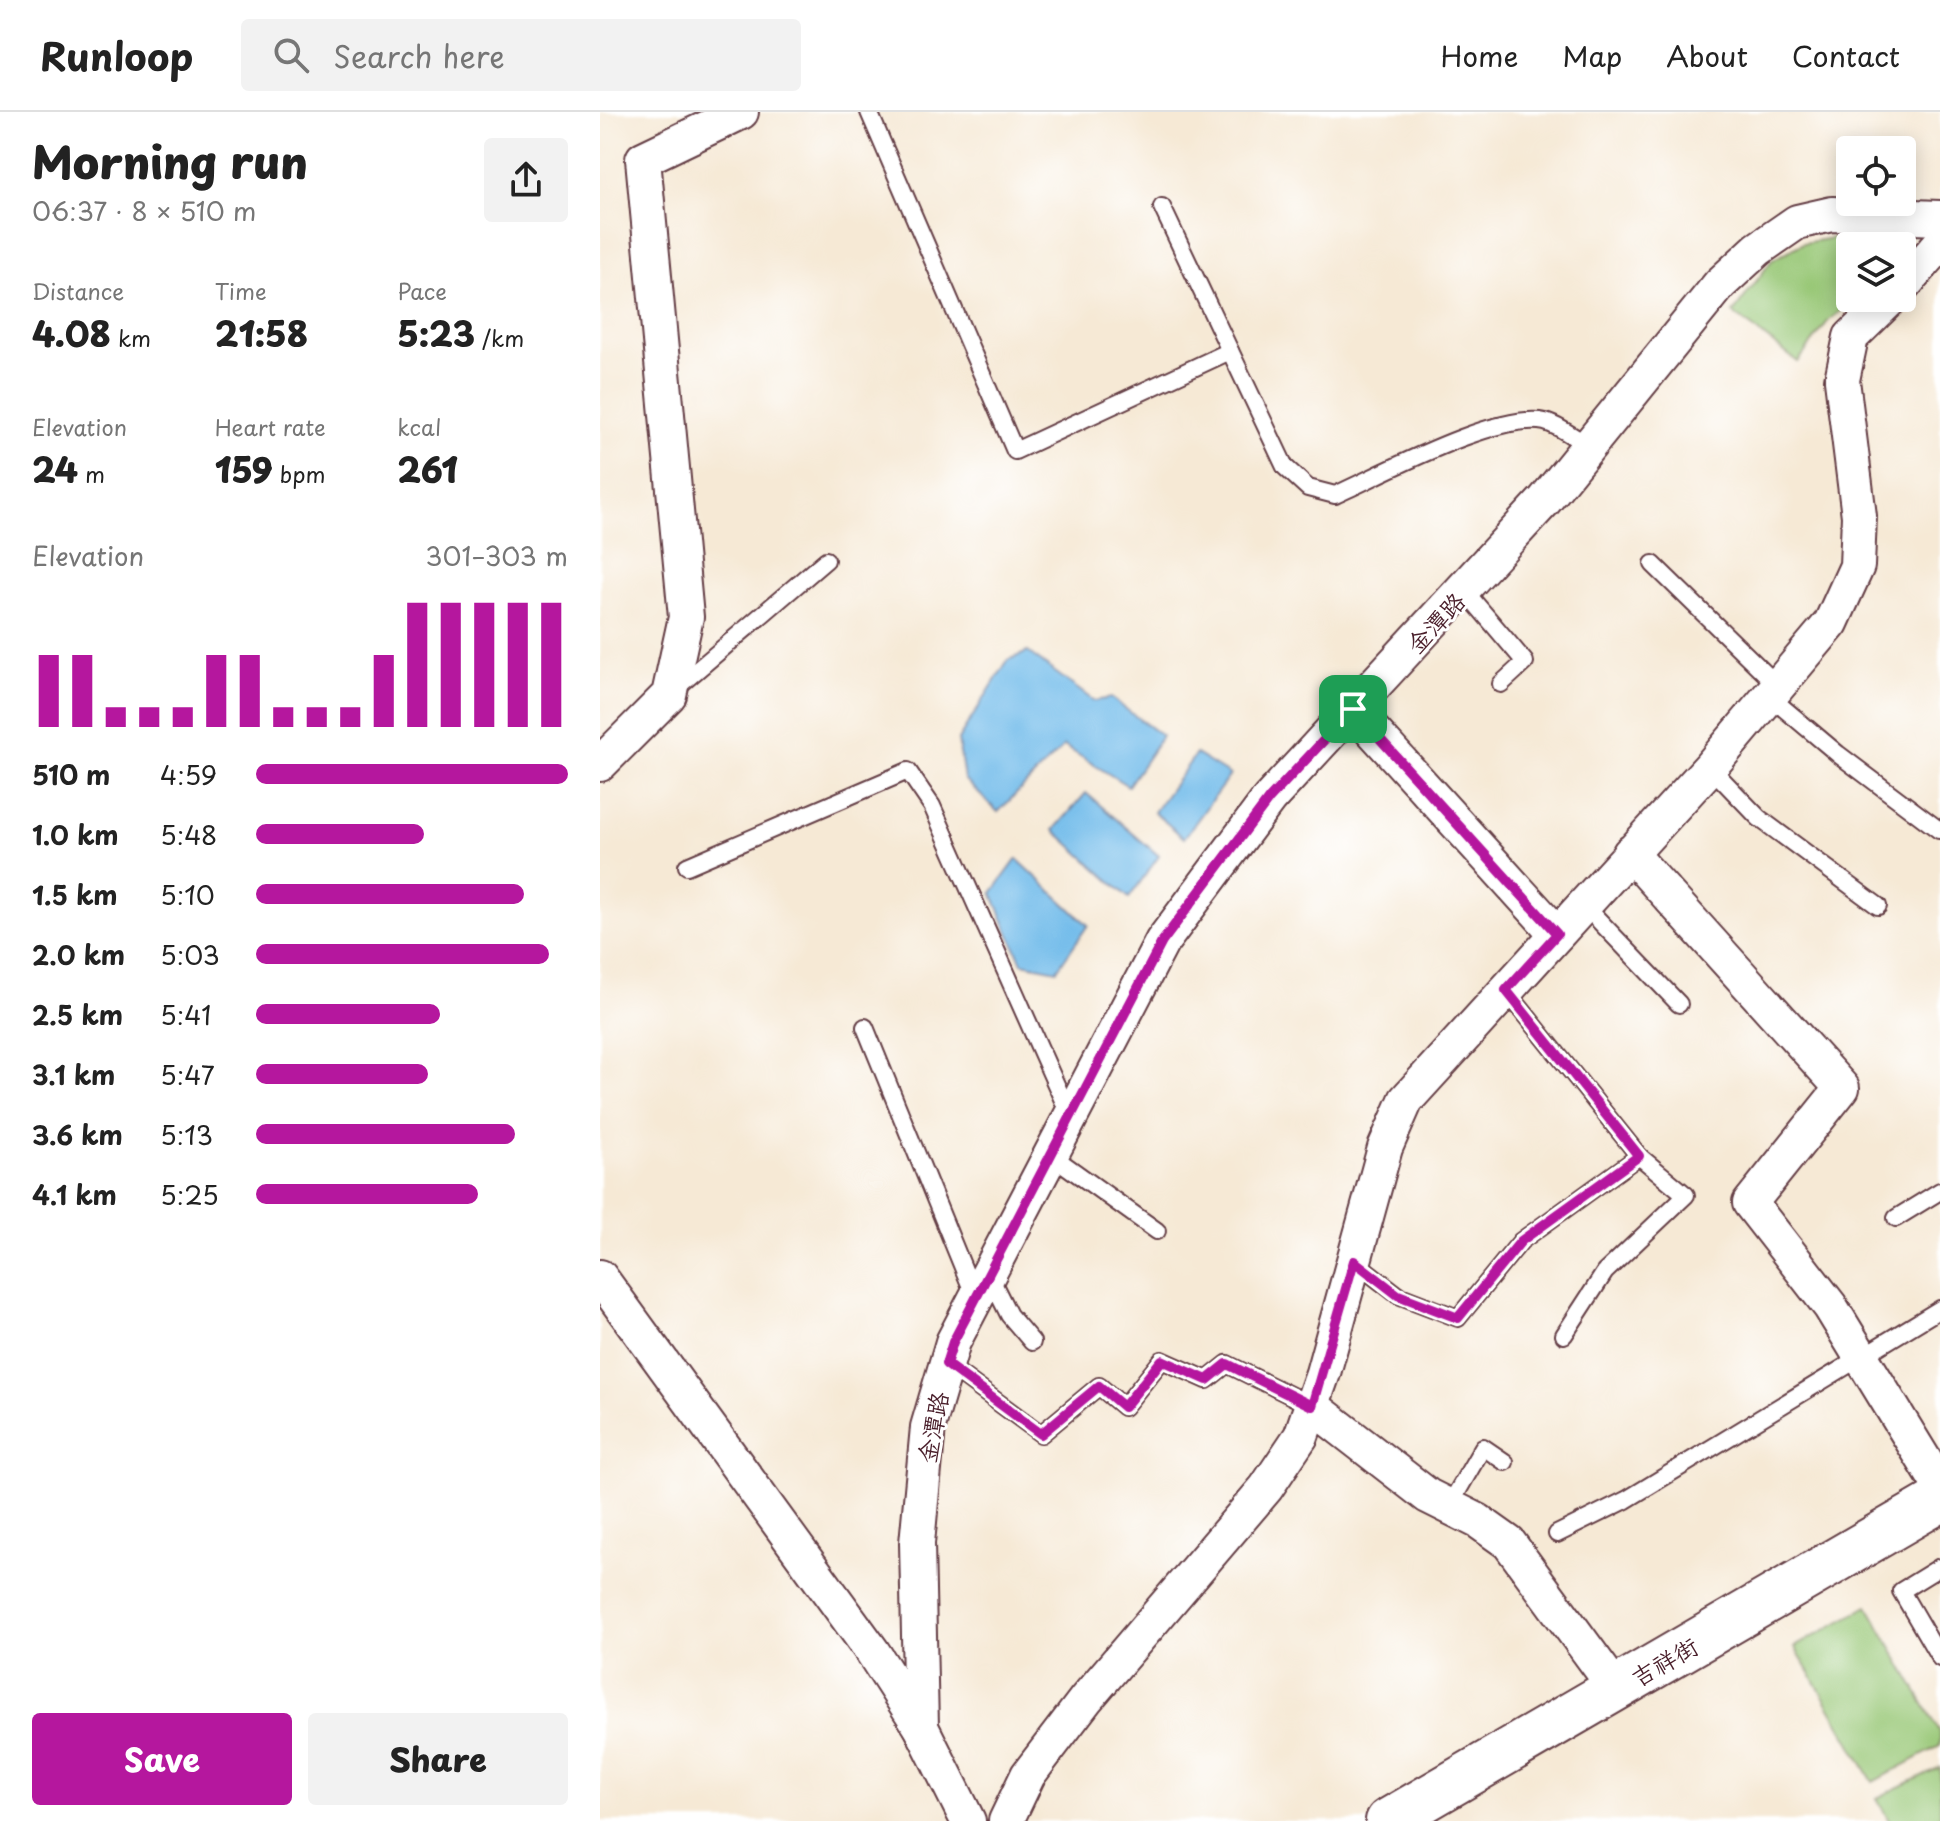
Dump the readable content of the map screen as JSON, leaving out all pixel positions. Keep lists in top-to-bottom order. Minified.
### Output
{"streets":{"street":["金潭路","吉祥街"]},"page":{"header":"Runloop","search":"Search here","nav":["Home","Map","About","Contact"],"heading":["Morning run","06:37 · 8 × 510 m"],"stats":[["Distance","4.08 km"],["Time","21:58"],["Pace","5:23 /km"],["Elevation","24 m"],["Heart rate","159 bpm"],["kcal","261"]],"chart":["Elevation","301–303 m"],"list":[{"name":"510 m","note":"4:59"},{"name":"1.0 km","note":"5:48"},{"name":"1.5 km","note":"5:10"},{"name":"2.0 km","note":"5:03"},{"name":"2.5 km","note":"5:41"},{"name":"3.1 km","note":"5:47"},{"name":"3.6 km","note":"5:13"},{"name":"4.1 km","note":"5:25"}],"buttons":["Save","Share"]}}
